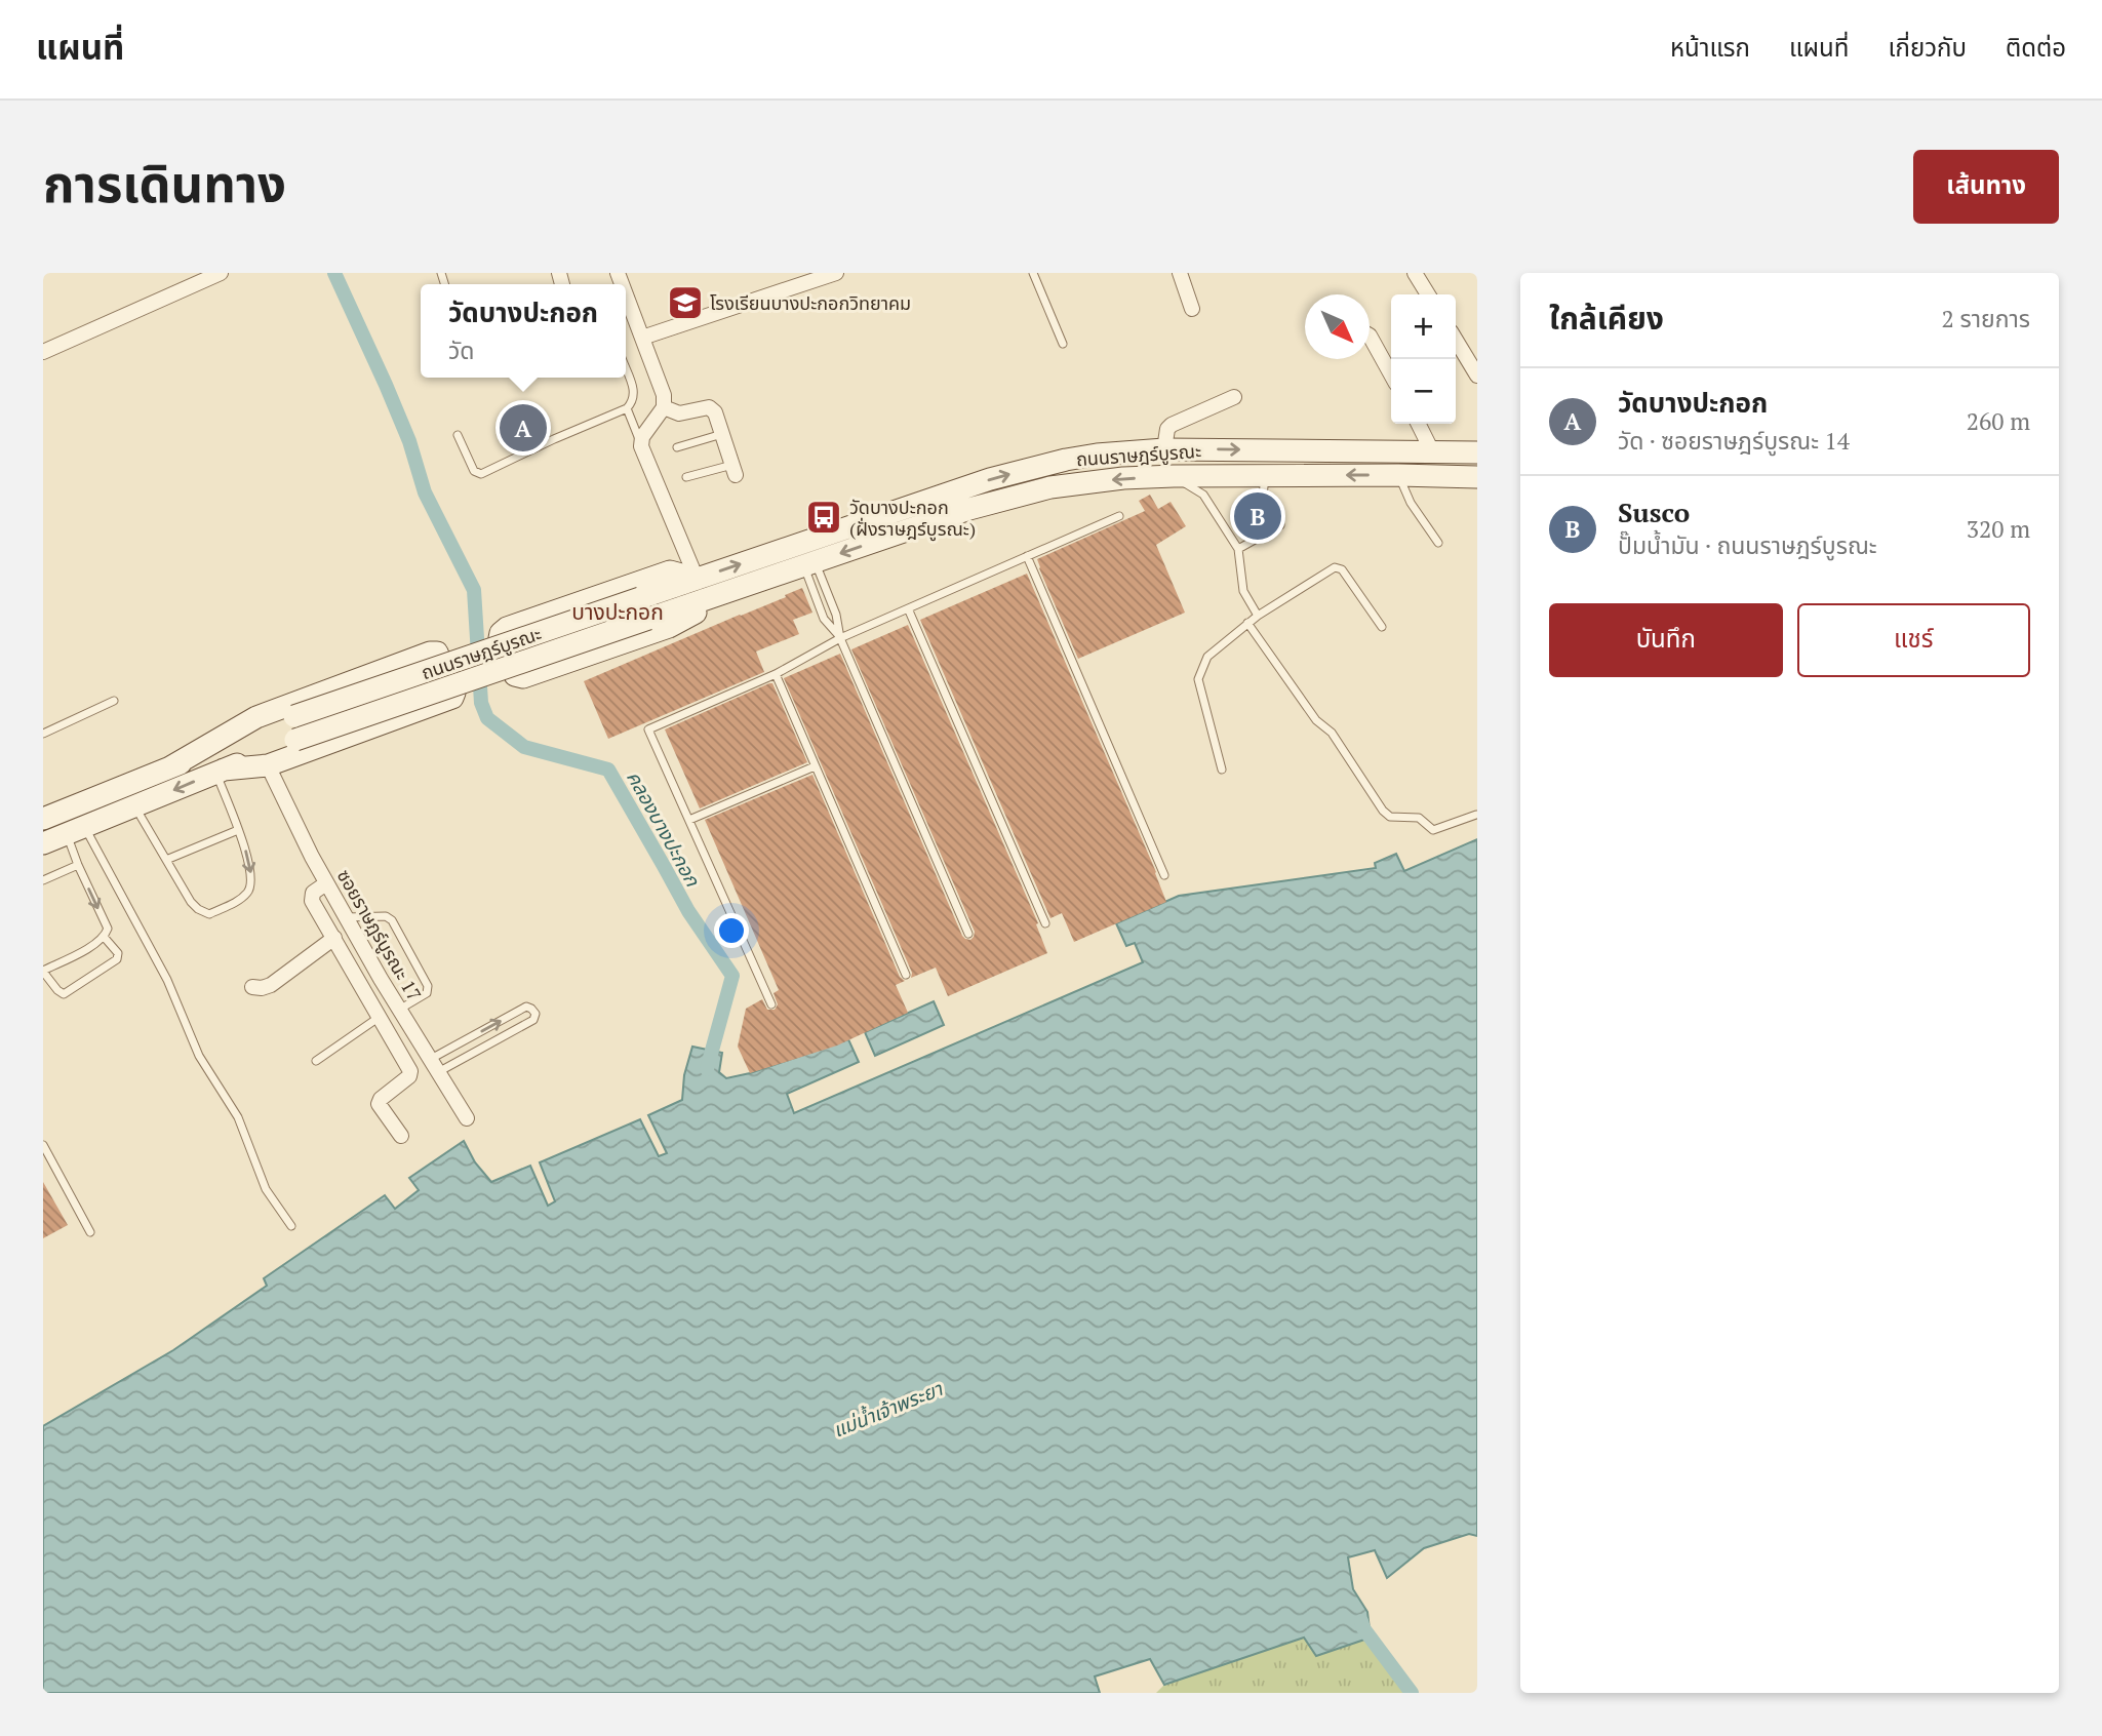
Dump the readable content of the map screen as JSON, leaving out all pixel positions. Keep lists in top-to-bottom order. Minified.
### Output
{"streets":{"main road":["ถนนราษฎร์บูรณะ"],"street":["ซอยราษฎร์บูรณะ 17"]},"districts":["บางปะกอก"],"water":["คลองบางปะกอก","แม่น้ำเจ้าพระยา"],"places":{"school or university":["โรงเรียนบางปะกอกวิทยาคม"],"bus stop":["วัดบางปะกอก (ฝั่งราษฎร์บูรณะ)"]},"north":"bottom right","page":{"header":"แผนที่","nav":["หน้าแรก","แผนที่","เกี่ยวกับ","ติดต่อ"],"title":"การเดินทาง","buttons":["เส้นทาง",["บันทึก","แชร์"]],"heading":["ใกล้เคียง","2 รายการ"],"popup":["วัดบางปะกอก","วัด"],"map_buttons":["+","−"],"list":[{"mark":"A","name":"วัดบางปะกอก","note":"วัด · ซอยราษฎร์บูรณะ 14","value":"260 m"},{"mark":"B","name":"Susco","note":"ปั๊มน้ำมัน · ถนนราษฎร์บูรณะ","value":"320 m"}],"pins":["A","B"]}}
